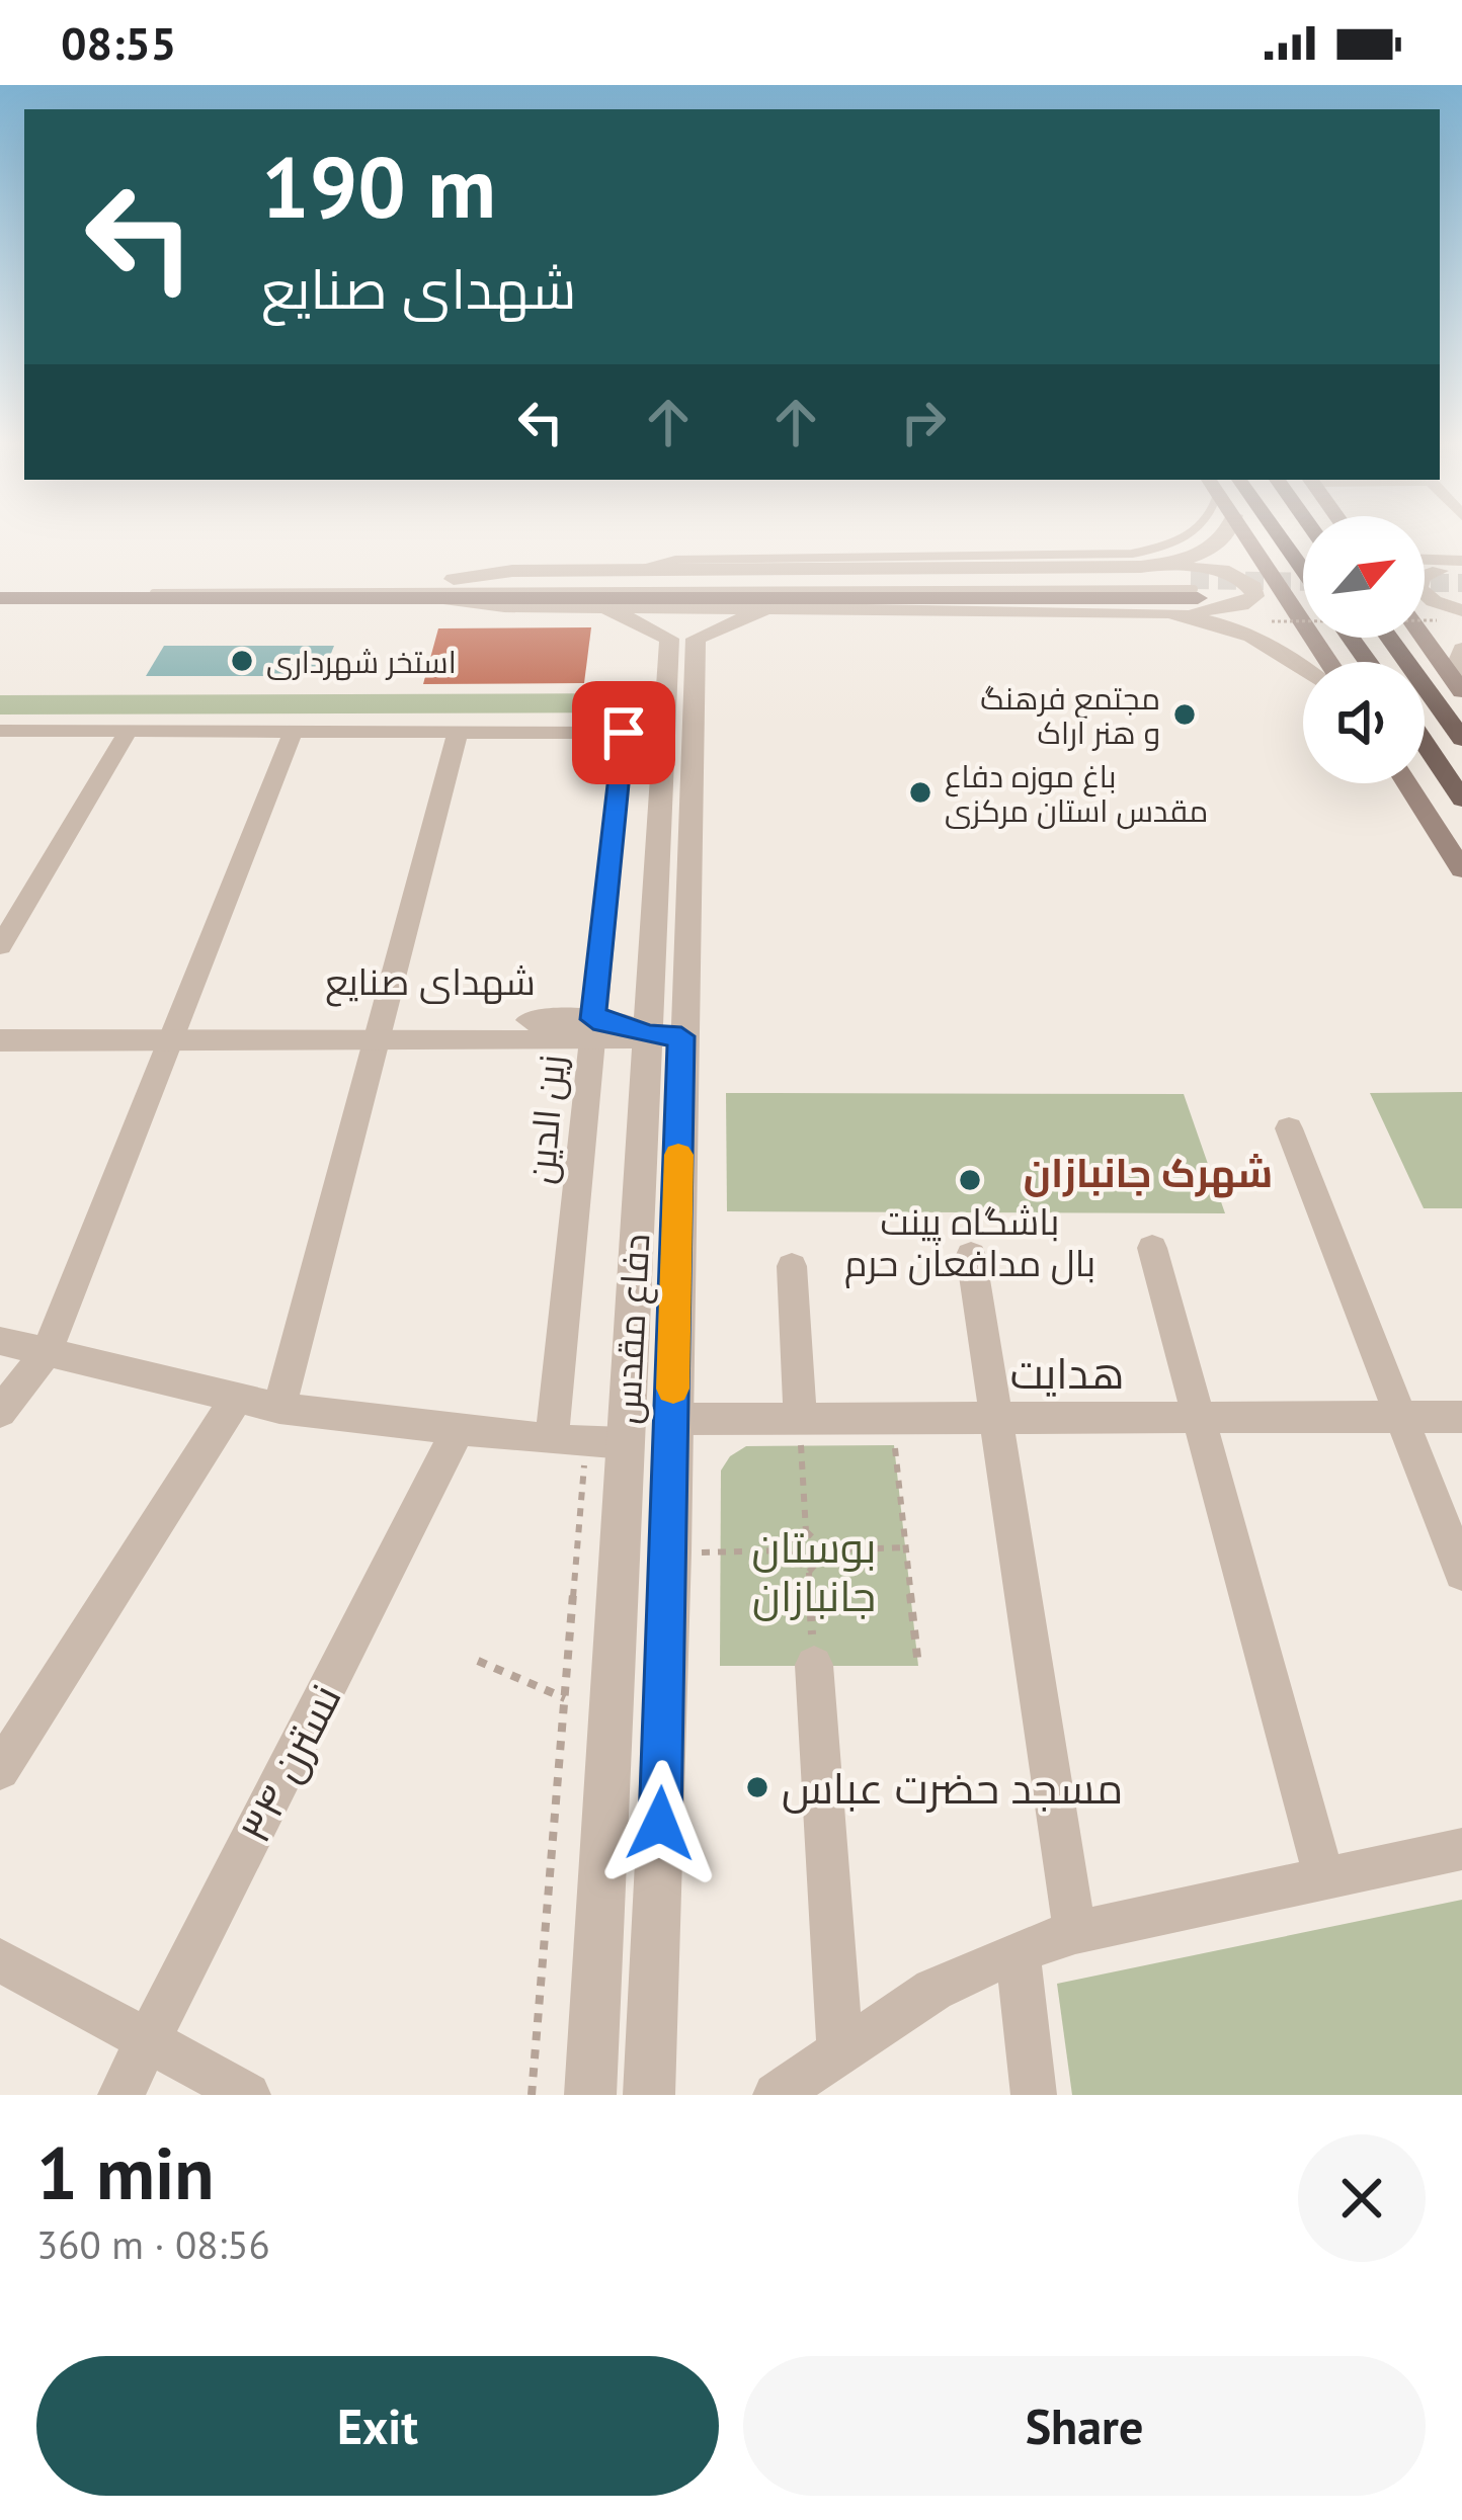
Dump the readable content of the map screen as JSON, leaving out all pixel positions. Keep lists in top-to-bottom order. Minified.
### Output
{"streets":{"street":["شهدای صنایع","زین الدین","دفاع مقدس","هدایت","نسترن ۳۴"]},"crossings":[["شهدای صنایع","زین الدین"],["شهدای صنایع","دفاع مقدس"],["دفاع مقدس","هدایت"]],"districts":["شهرک جانبازان"],"parks":["بوستان جانبازان"],"places":["استخر شهرداری","مجتمع فرهنگ و هنر اراک","باغ موزه دفاع مقدس استان مرکزی","باشگاه پینت بال مدافعان حرم","مسجد حضرت عباس"],"north":"top right","page":{"status":"08:55","turn":["190 m","شهدای صنایع"],"heading":["1 min","360 m · 08:56"],"buttons":["Exit","Share"]}}
